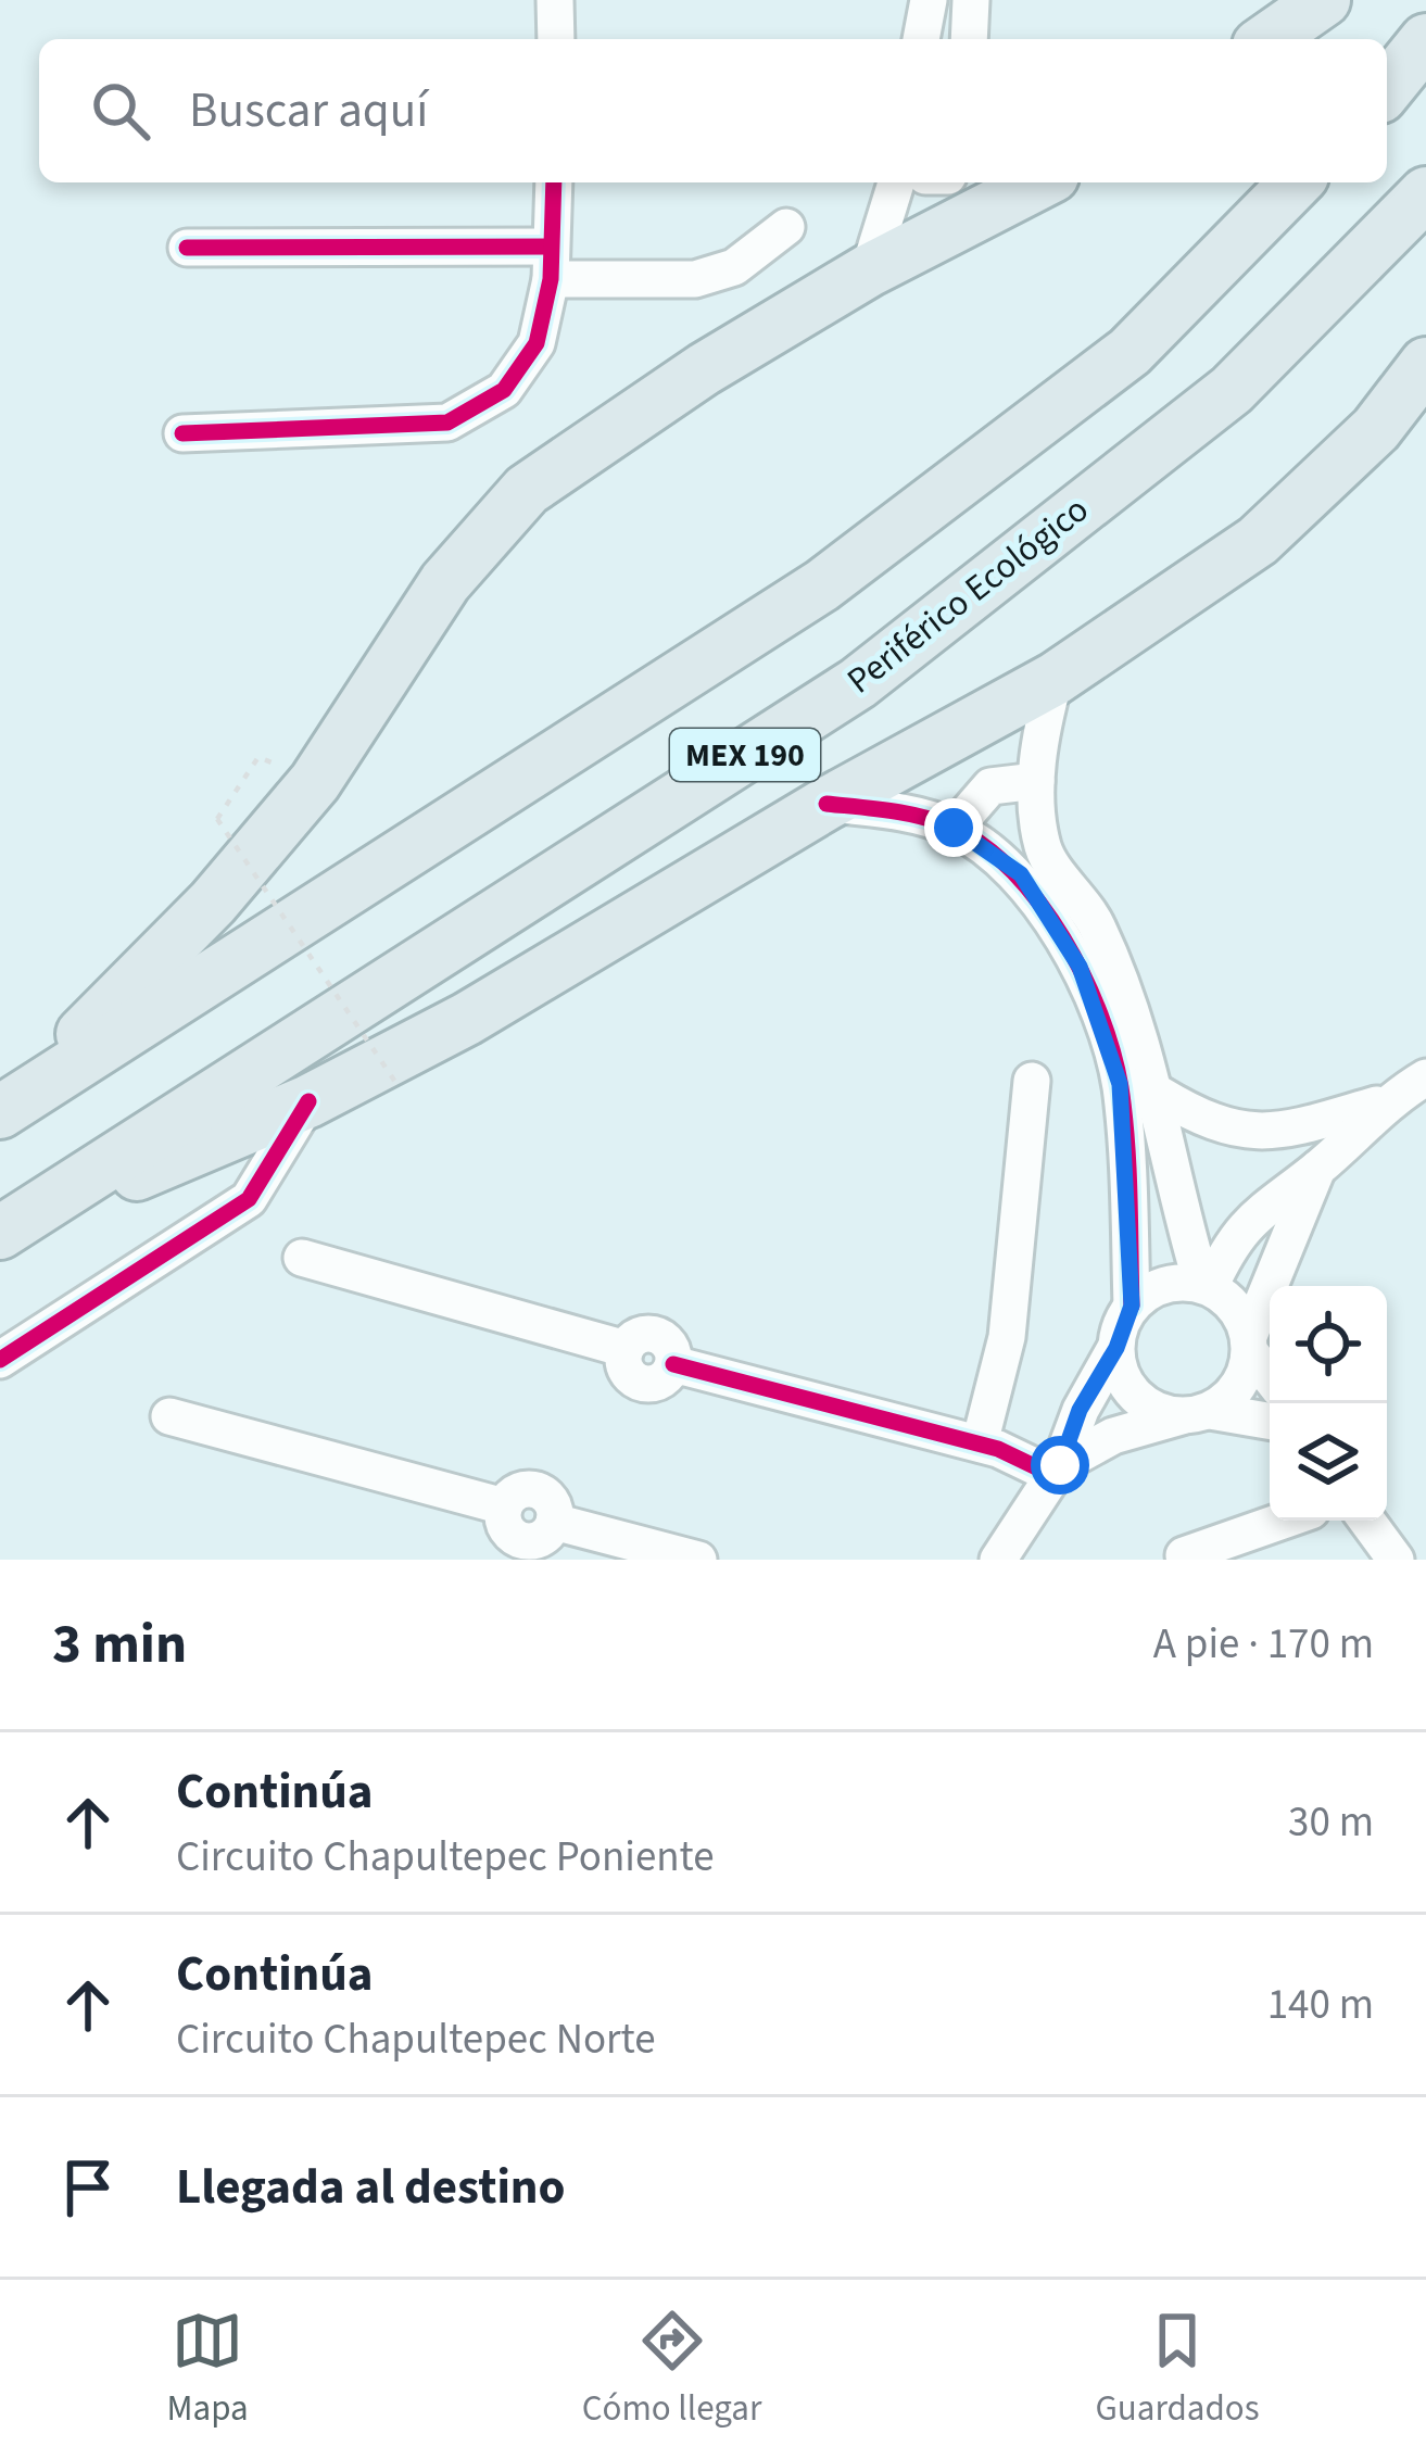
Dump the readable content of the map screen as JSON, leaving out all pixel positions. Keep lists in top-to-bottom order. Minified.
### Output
{"streets":{"highway":["Periférico Ecológico","MEX 190"]},"page":{"search":"Buscar aquí","heading":["3 min","A pie · 170 m"],"list":[["Continúa","Circuito Chapultepec Poniente","30 m"],["Continúa","Circuito Chapultepec Norte","140 m"],"Llegada al destino"],"nav":["Mapa","Cómo llegar","Guardados"]}}
